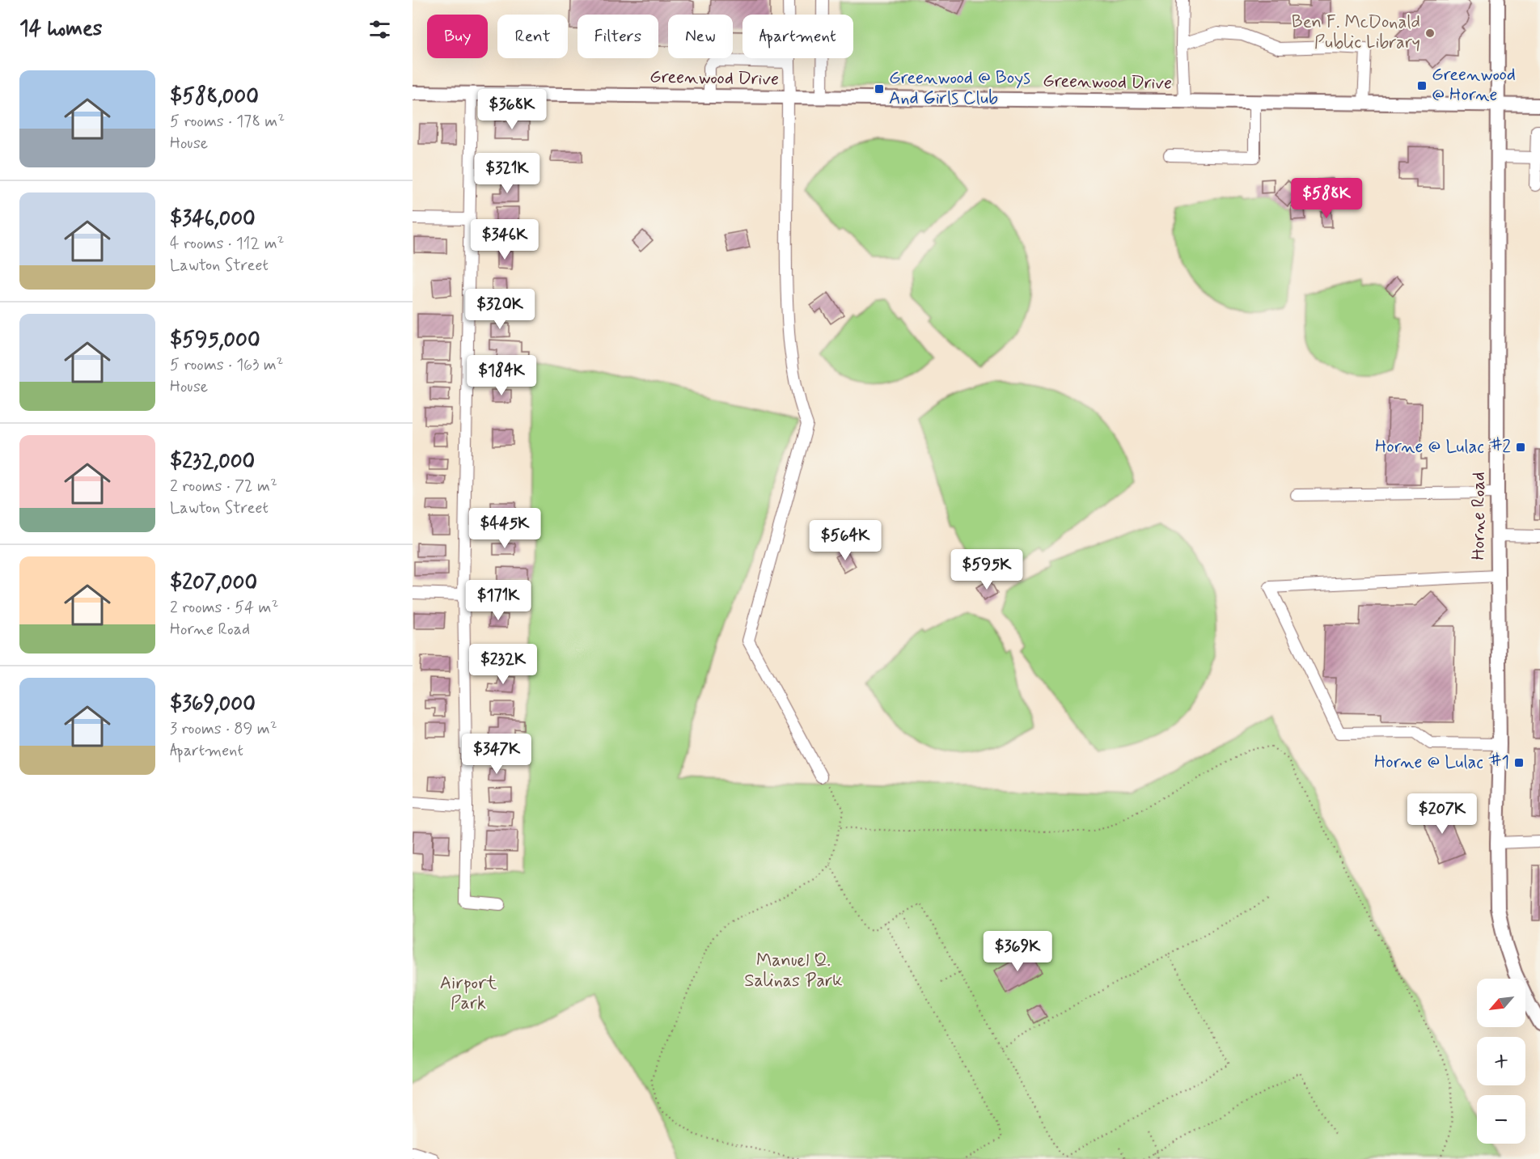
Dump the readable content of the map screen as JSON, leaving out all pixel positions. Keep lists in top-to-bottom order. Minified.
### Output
{"streets":{"main road":["Greenwood Drive","Horne Road"]},"crossings":[["Greenwood Drive","Horne Road"]],"parks":["Manuel Q. Salinas Park","Airport Park"],"places":{"other":["Ben F. McDonald Public Library"],"transit":["Greenwood @ Horne","Greenwood @ Boys And Girls Club","Horne @ Lulac #2","Horne @ Lulac #1"]},"north":"bottom left","page":{"heading":"14 homes","chip":["Buy","Rent","Filters","New","Apartment"],"list":[{"name":"$588,000","note":"5 rooms · 178 m² · House"},{"name":"$346,000","note":"4 rooms · 112 m² · Lawton Street"},{"name":"$595,000","note":"5 rooms · 163 m² · House"},{"name":"$232,000","note":"2 rooms · 72 m² · Lawton Street"},{"name":"$207,000","note":"2 rooms · 54 m² · Horne Road"},{"name":"$369,000","note":"3 rooms · 89 m² · Apartment"}],"price":["$368K","$321K","$588K","$346K","$320K","$184K","$445K","$564K","$595K","$171K","$232K","$347K","$207K","$369K"],"map_buttons":["+","−"]}}
